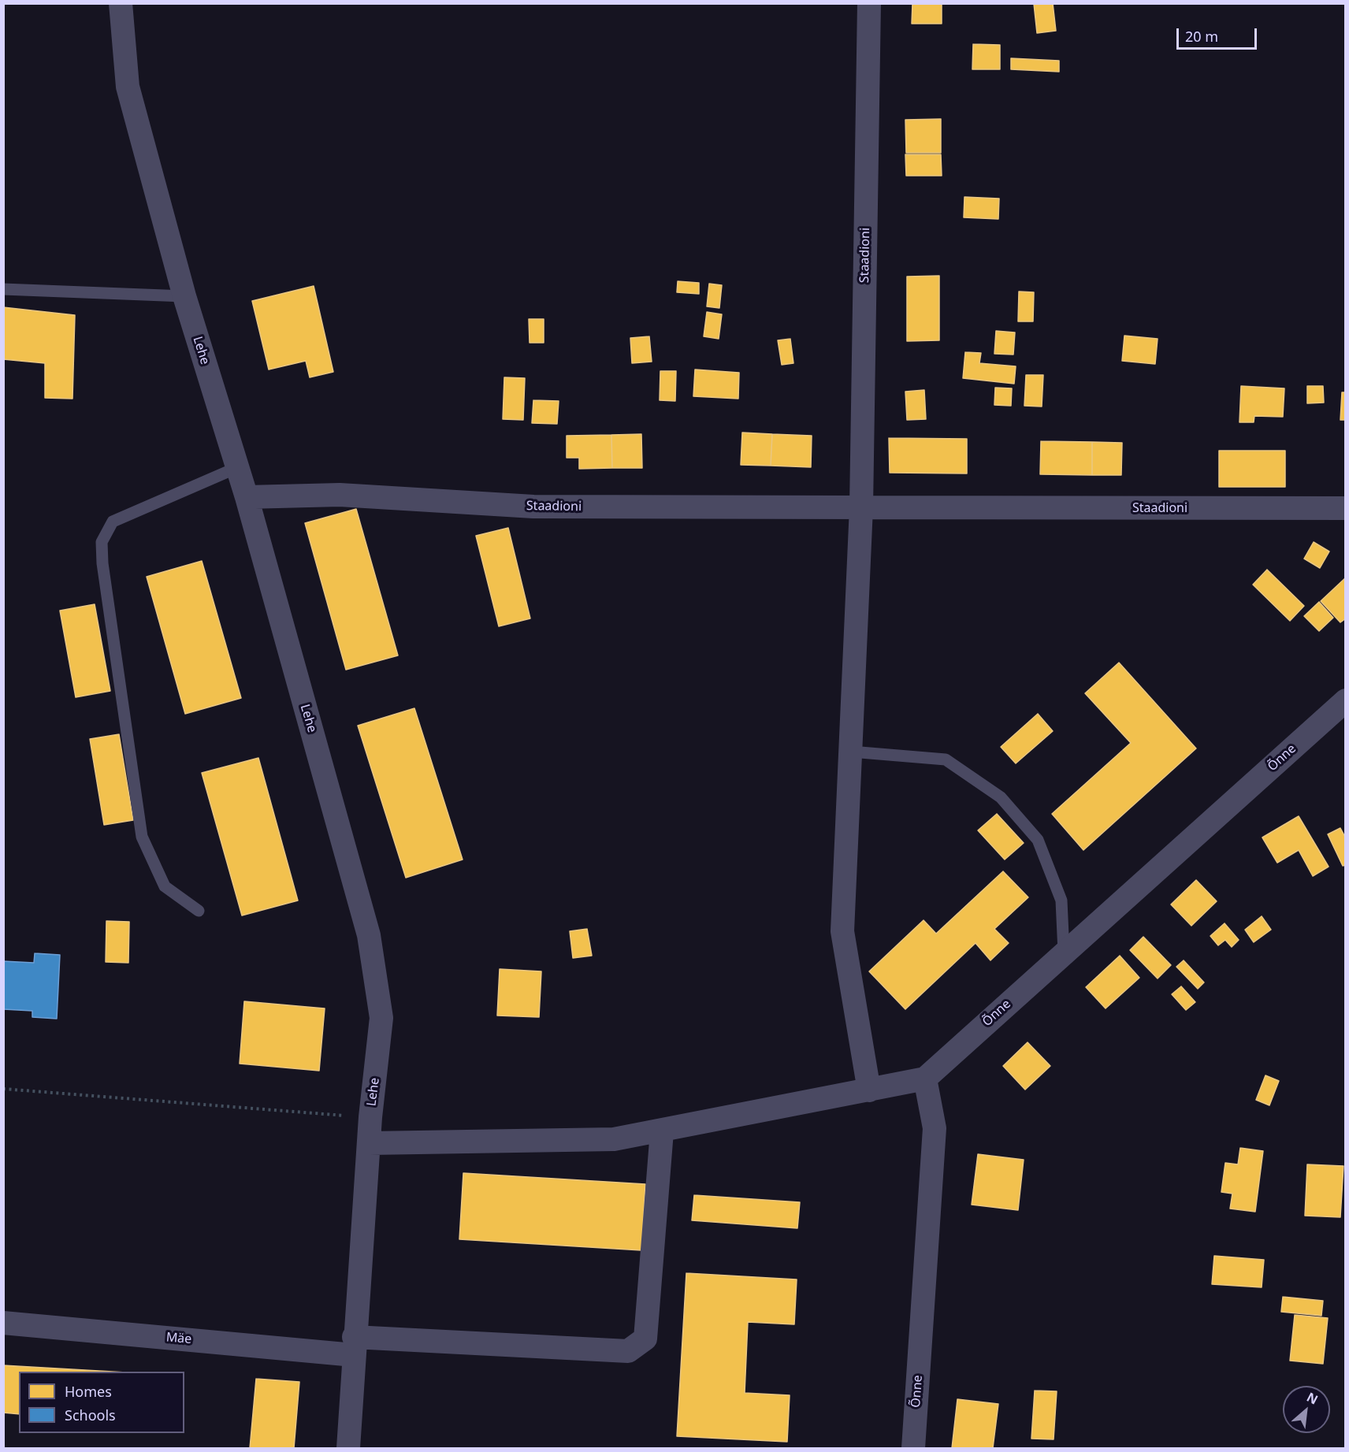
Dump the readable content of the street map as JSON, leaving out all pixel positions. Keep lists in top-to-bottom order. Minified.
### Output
{"streets":{"street":["Staadioni","Lehe","Õnne","Mäe"]},"crossings":[["Staadioni","Lehe"],["Lehe","Mäe"]],"legend":["Homes","Schools"],"scale_bar":"20 m","north":"top right"}
